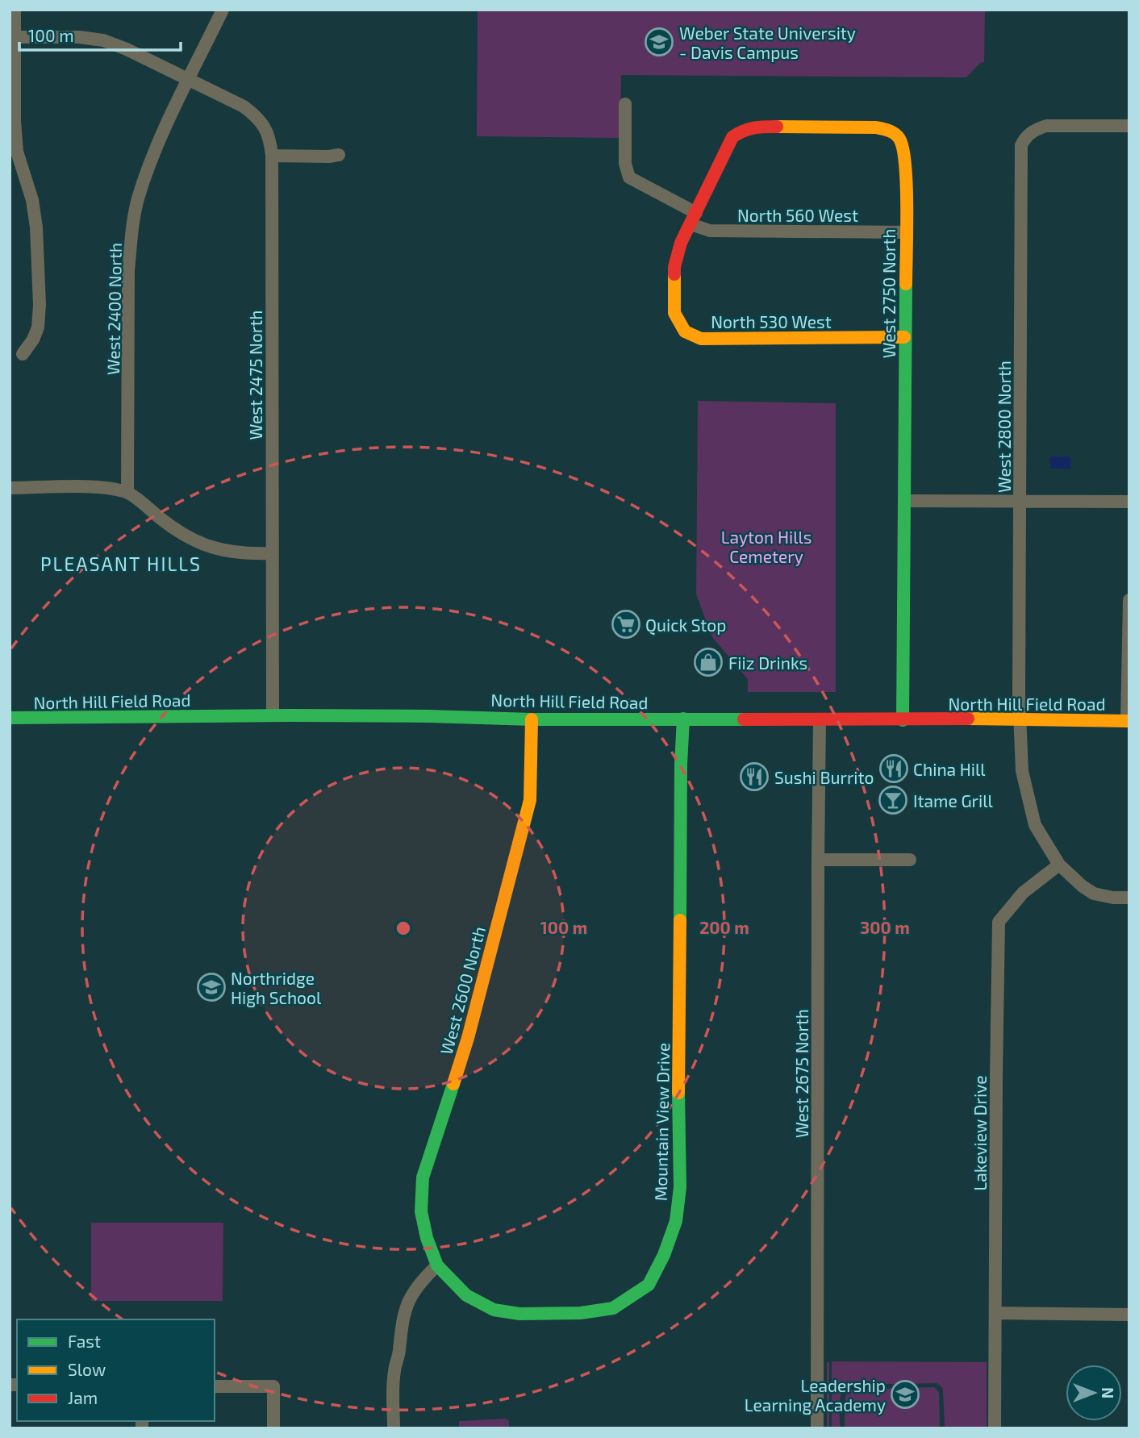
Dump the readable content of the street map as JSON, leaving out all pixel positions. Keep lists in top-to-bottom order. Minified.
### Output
{"streets":{"street":["North 560 West","West 2750 North","West 2400 North","North 530 West","West 2475 North","West 2800 North","North Hill Field Road","West 2600 North","West 2675 North","Mountain View Drive","Lakeview Drive"]},"crossings":[["North 560 West","West 2750 North"],["North 560 West","North 530 West"],["West 2750 North","North 530 West"],["West 2750 North","North Hill Field Road"],["West 2400 North","West 2475 North"],["West 2475 North","North Hill Field Road"],["West 2800 North","North Hill Field Road"],["West 2800 North","Lakeview Drive"],["North Hill Field Road","West 2600 North"],["North Hill Field Road","West 2675 North"],["North Hill Field Road","Mountain View Drive"],["West 2600 North","Mountain View Drive"]],"districts":["PLEASANT HILLS"],"parks":["Layton Hills Cemetery"],"places":{"school or university":["Weber State University - Davis Campus","Northridge High School","Leadership Learning Academy"],"supermarket":["Quick Stop"],"shop":["Fiiz Drinks"],"restaurant":["China Hill","Sushi Burrito"],"bar":["Itame Grill"]},"legend":["Fast","Slow","Jam"],"scale_bar":"100 m","north":"right","rings":["100 m","200 m","300 m"]}
